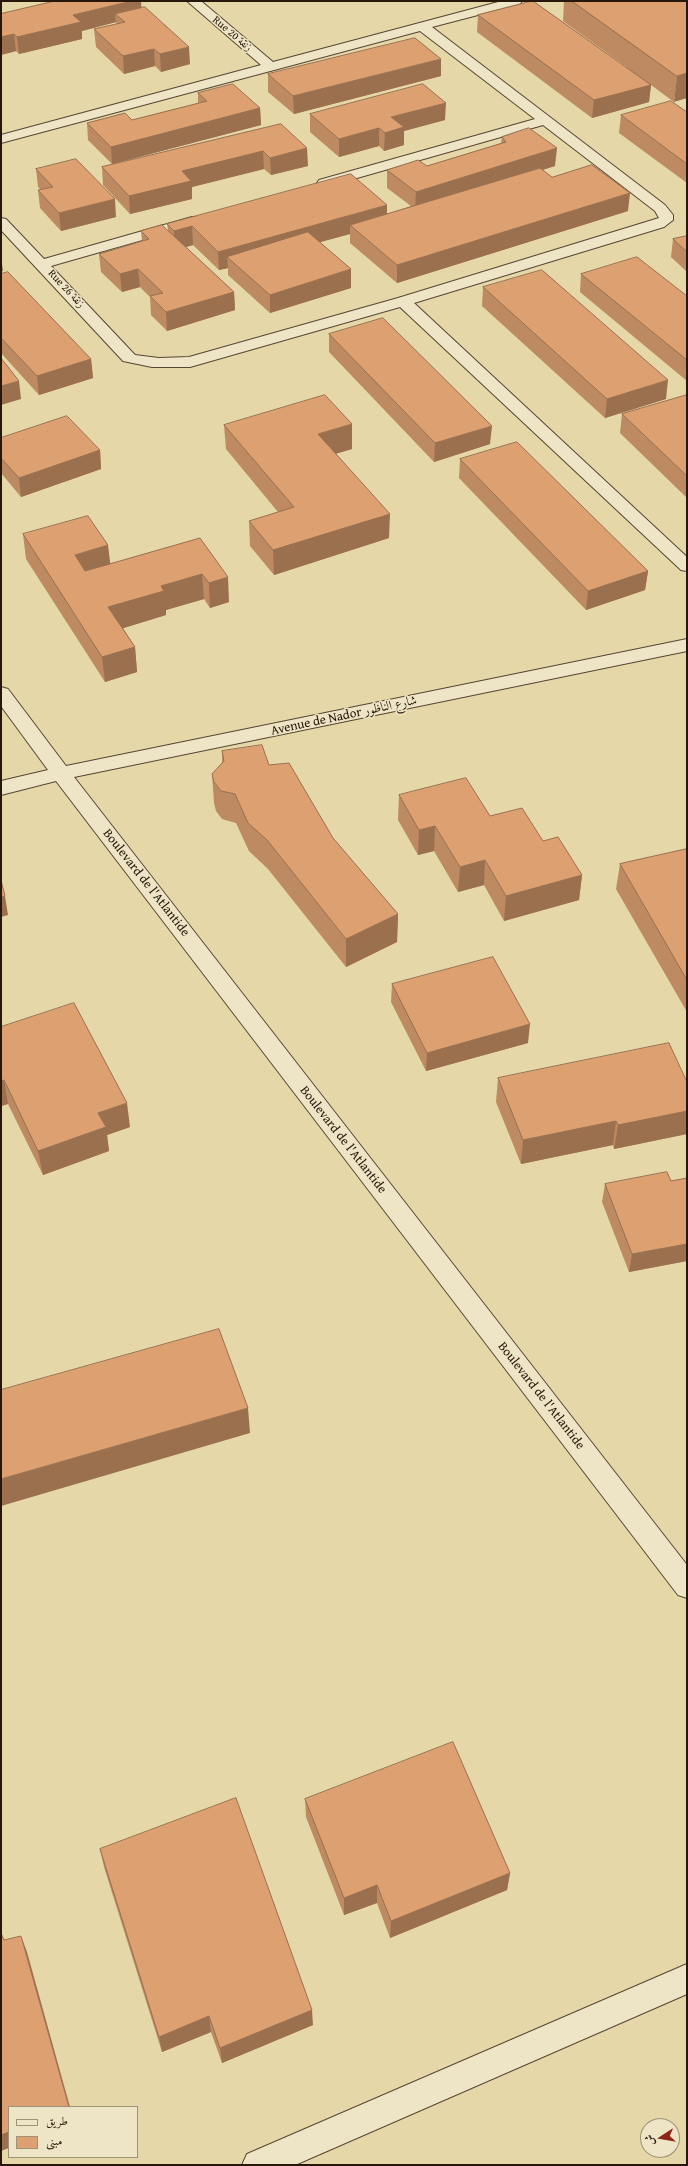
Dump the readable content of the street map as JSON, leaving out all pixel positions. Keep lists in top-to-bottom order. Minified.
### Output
{"streets":{"street":["Rue 20 زنقة","Rue 26 زنقة","Avenue de Nador شارع الناظور","Boulevard de l'Atlantide"]},"crossings":[["Avenue de Nador شارع الناظور","Boulevard de l'Atlantide"]],"legend":["طريق","مبنى"],"north":"left"}
